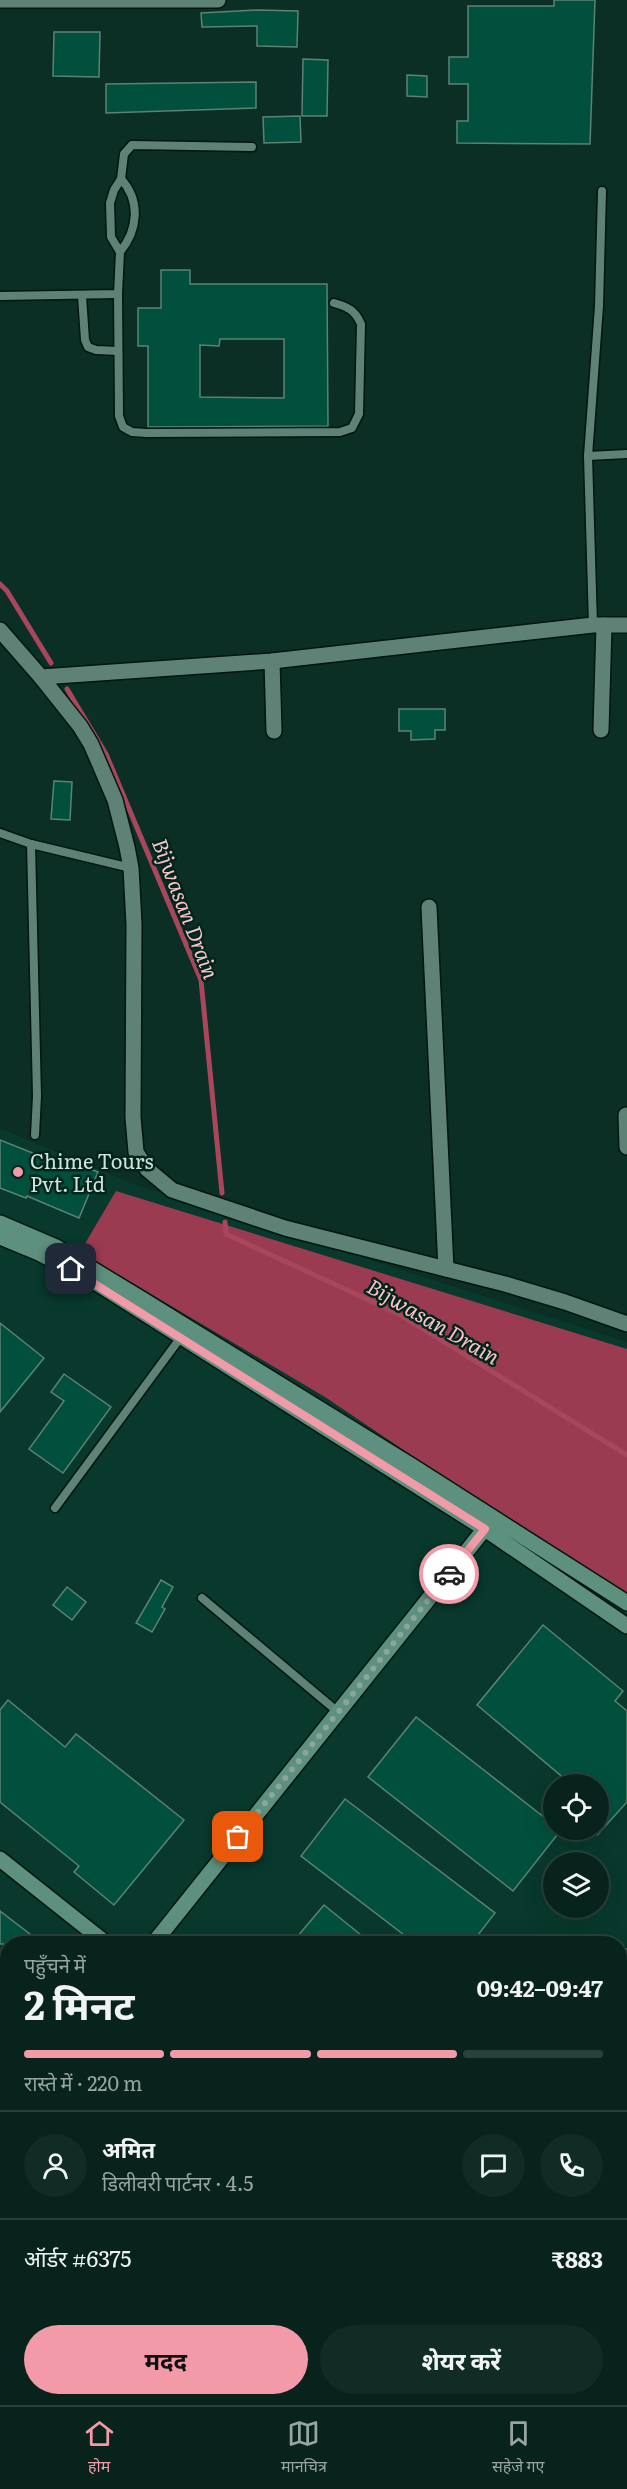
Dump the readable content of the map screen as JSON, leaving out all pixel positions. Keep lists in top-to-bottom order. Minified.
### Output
{"water":["Bijwasan Drain"],"places":["Chime Tours Pvt. Ltd"],"page":{"heading":["2 मिनट","पहुँचने में","09:42–09:47"],"panel":["अमित","डिलीवरी पार्टनर · 4.5","ऑर्डर #6375","₹883"],"bar":"रास्ते में · 220 m","buttons":["मदद","शेयर करें"],"tabs":["होम","मानचित्र","सहेजे गए"]}}
